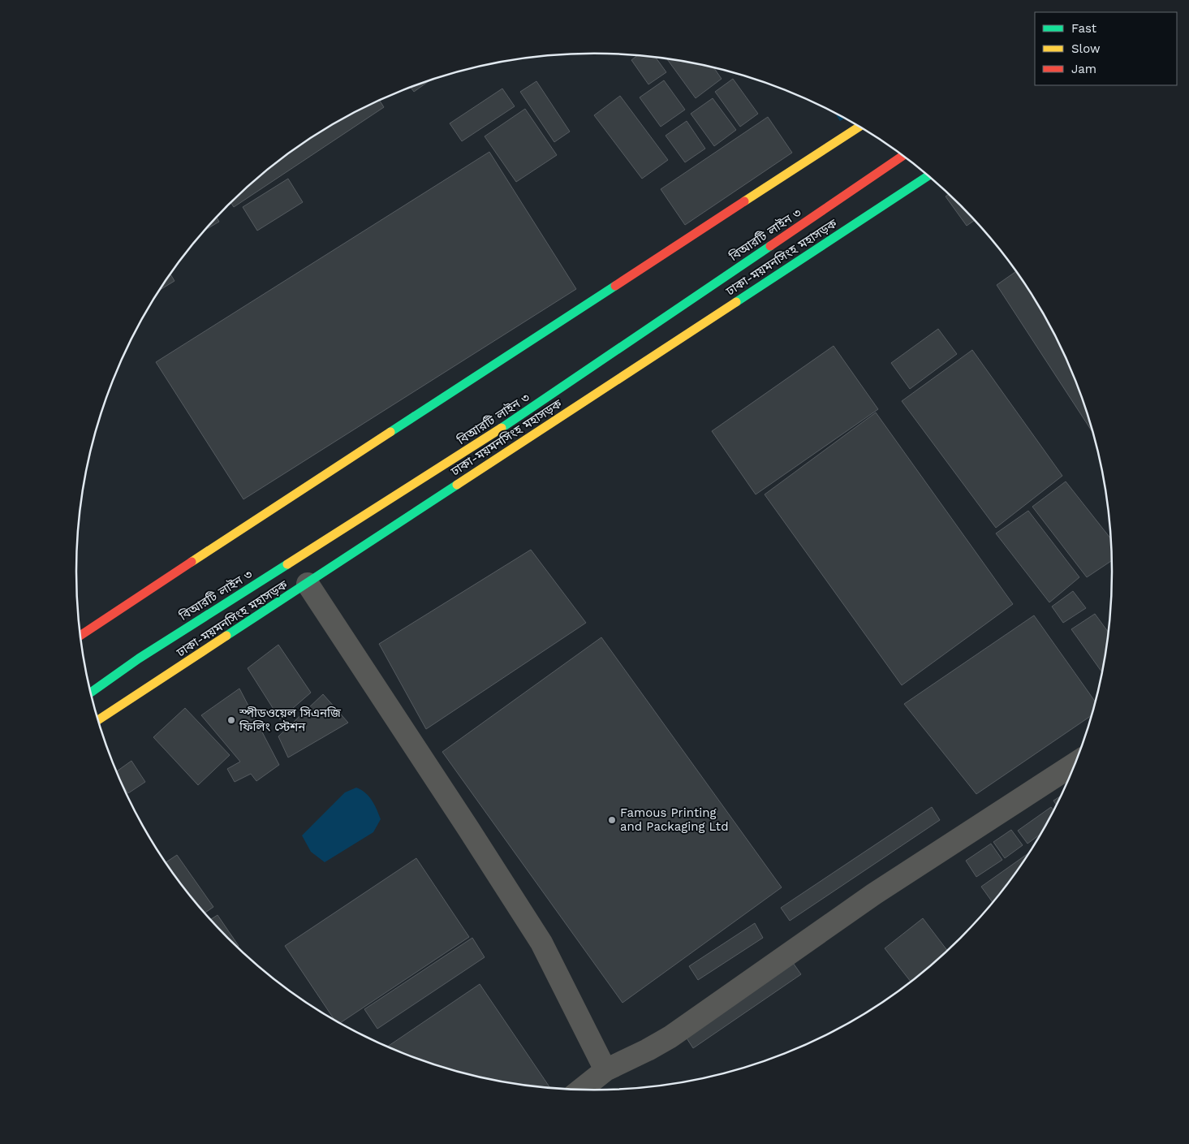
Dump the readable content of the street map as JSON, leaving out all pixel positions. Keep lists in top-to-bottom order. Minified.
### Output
{"streets":{"highway":["বিআরটি লাইন ৩","ঢাকা-ময়মনসিংহ মহাসড়ক"]},"places":["স্পীডওয়েল সিএনজি ফিলিং স্টেশন","Famous Printing and Packaging Ltd"],"legend":["Fast","Slow","Jam"]}
